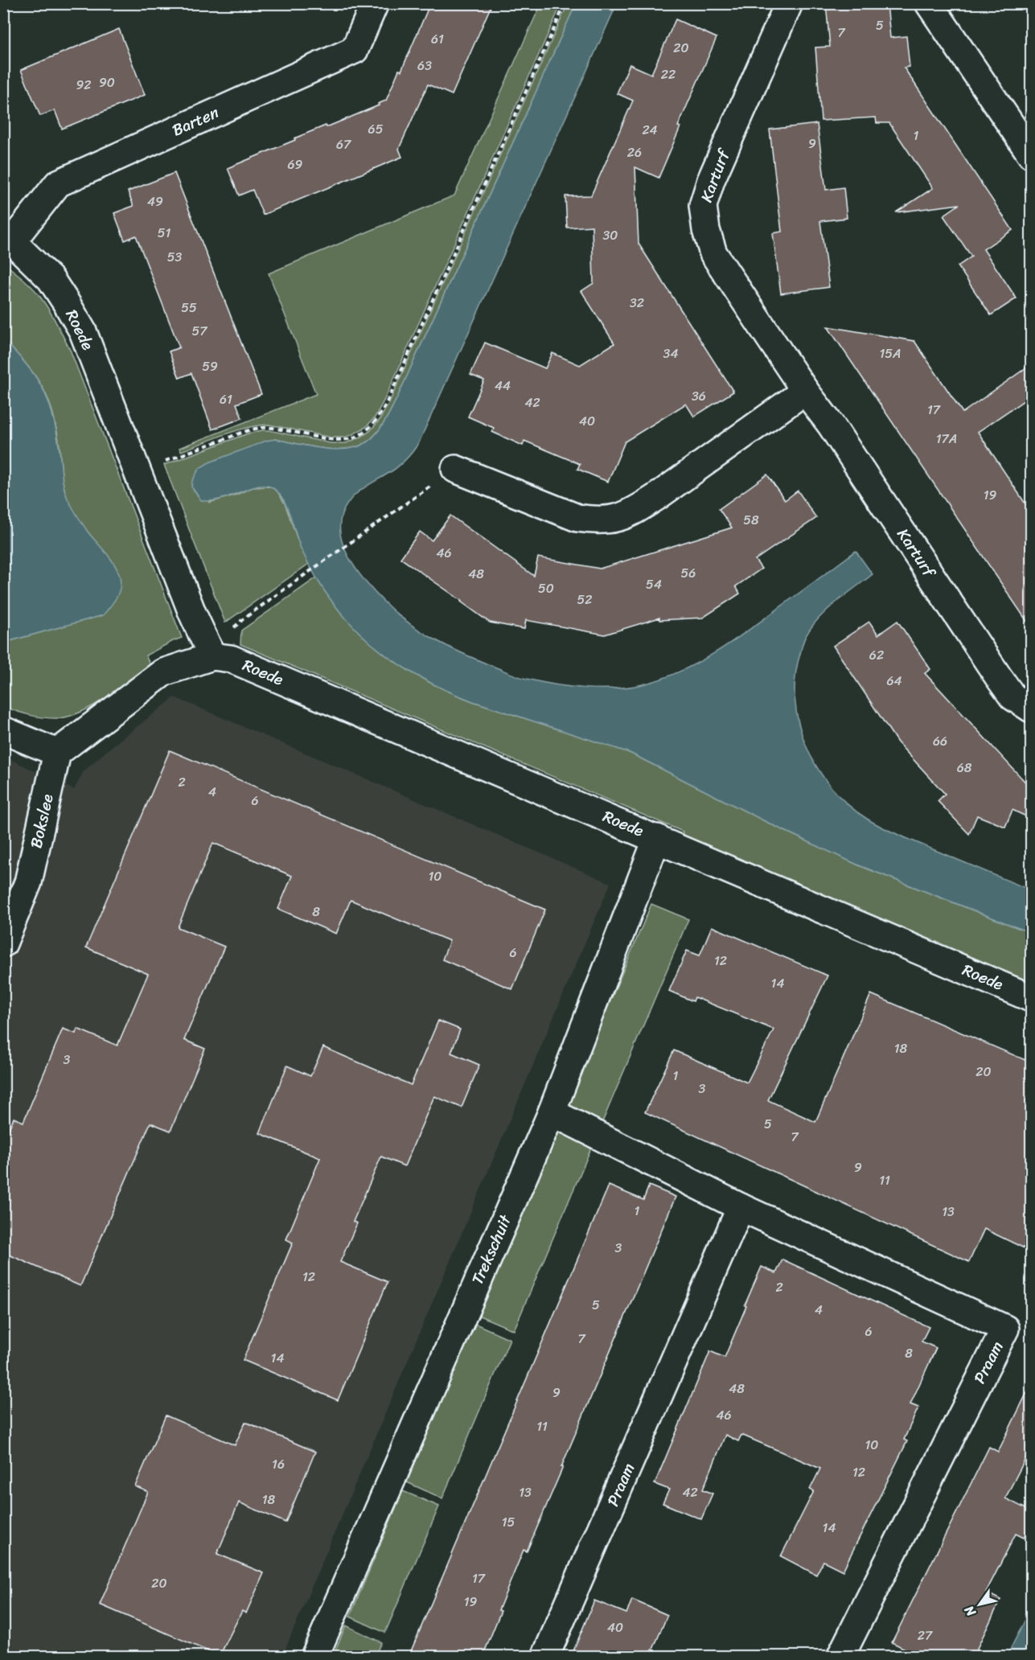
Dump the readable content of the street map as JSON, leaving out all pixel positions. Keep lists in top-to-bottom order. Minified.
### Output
{"streets":{"street":["Barten","Karturf","Roede","Bokslee","Trekschuit","Praam"]},"crossings":[["Barten","Roede"],["Roede","Bokslee"],["Roede","Trekschuit"],["Trekschuit","Praam"]],"house_numbers":["5","7","61","20","63","22","90","92","65","24","1","9","67","26","69","49","51","30","53","32","55","57","34","15A","59","44","36","61","42","17","40","17A","19","58","46","56","48","54","50","52","62","64","66","68","2","4","6","10","8","6","12","14","18","3","20","1","3","5","7","9","11","1","13","3","12","2","5","4","6","7","8","14","48","9","46","11","10","16","12","13","42","18","15","14","17","20","19","40","27"],"north":"bottom left"}
